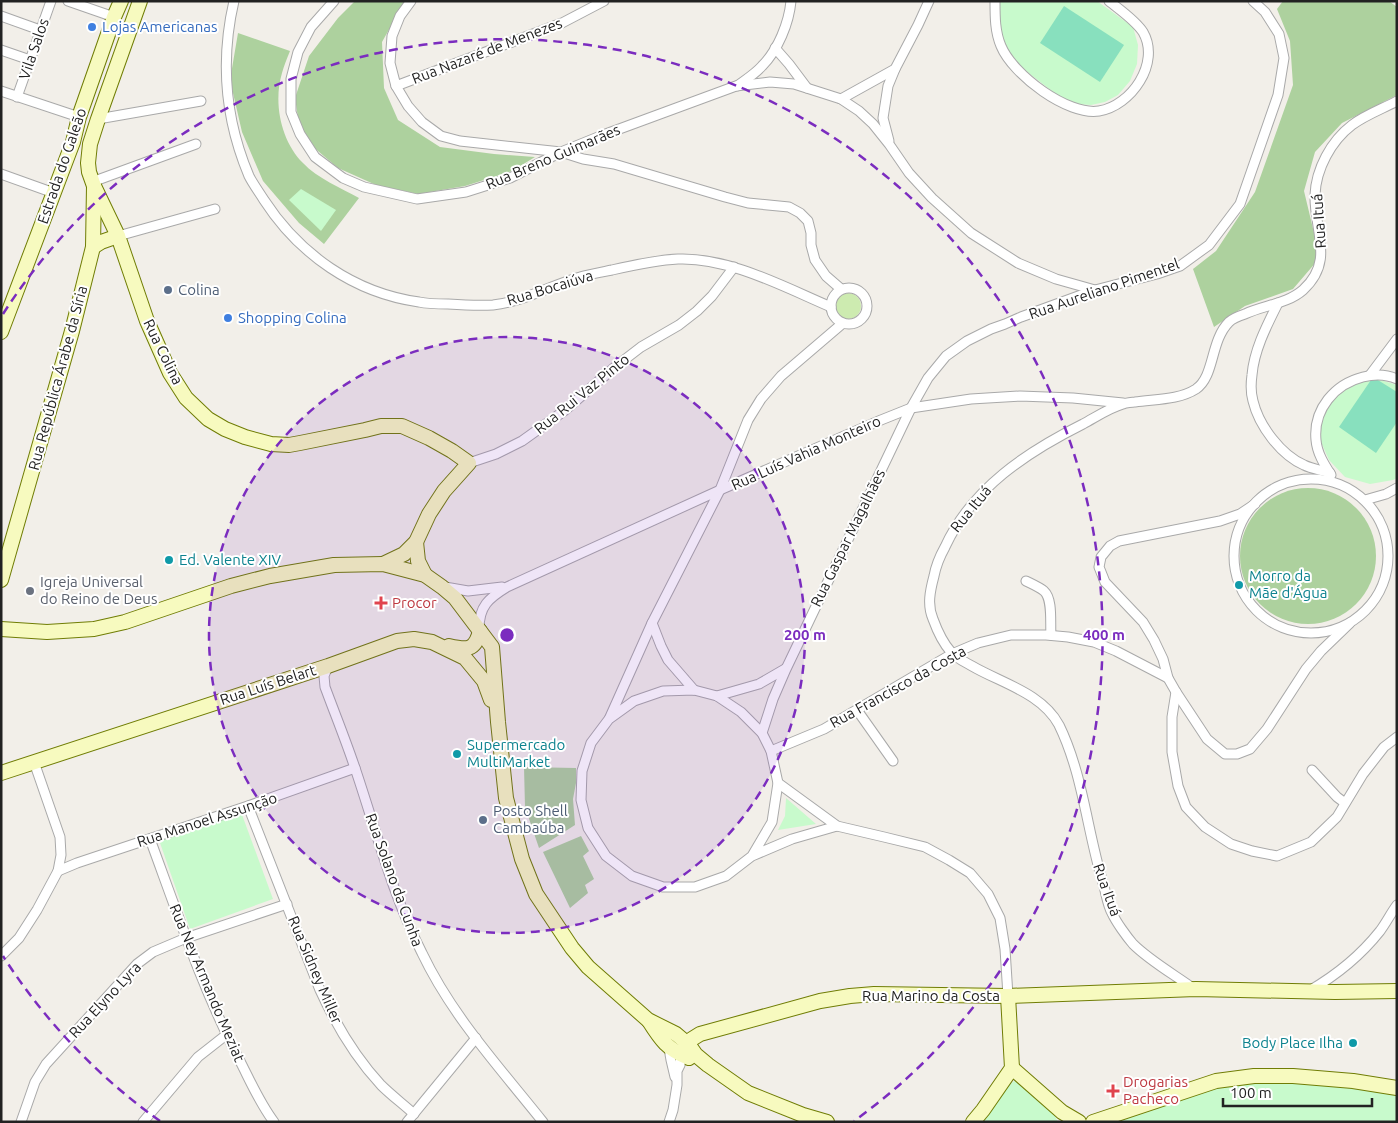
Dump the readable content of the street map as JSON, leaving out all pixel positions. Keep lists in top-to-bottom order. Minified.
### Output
{"streets":{"street":["Vila Salos","Rua Nazaré de Menezes","Rua Breno Guimarães","Estrada do Galeão","Rua Ituá","Rua Bocaiúva","Rua Aureliano Pimentel","Rua Colina","Rua República Árabe da Síria","Rua Rui Vaz Pinto","Rua Luís Vahia Monteiro","Rua Gaspar Magalhães","Rua Luís Belart","Rua Francisco da Costa","Rua Manoel Assunção","Rua Solano da Cunha","Rua Sidney Miller","Rua Ney Armando Meziat","Rua Marino da Costa","Rua Elyno Lyra"]},"crossings":[["Rua Breno Guimarães","Rua Aureliano Pimentel"],["Estrada do Galeão","Rua Colina"],["Estrada do Galeão","Rua República Árabe da Síria"],["Rua Ituá","Rua Luís Vahia Monteiro"],["Rua Ituá","Rua Francisco da Costa"],["Rua Ituá","Rua Marino da Costa"],["Rua Bocaiúva","Rua Rui Vaz Pinto"],["Rua Aureliano Pimentel","Rua Luís Vahia Monteiro"],["Rua Aureliano Pimentel","Rua Gaspar Magalhães"],["Rua Colina","Rua República Árabe da Síria"],["Rua Colina","Rua Rui Vaz Pinto"],["Rua Luís Vahia Monteiro","Rua Gaspar Magalhães"],["Rua Luís Belart","Rua Solano da Cunha"],["Rua Manoel Assunção","Rua Solano da Cunha"],["Rua Manoel Assunção","Rua Sidney Miller"],["Rua Manoel Assunção","Rua Ney Armando Meziat"],["Rua Sidney Miller","Rua Elyno Lyra"],["Rua Ney Armando Meziat","Rua Elyno Lyra"]],"places":{"other":["Lojas Americanas","Colina","Shopping Colina","Ed. Valente XIV","Morro da Mãe d'Água","Igreja Universal do Reino de Deus","Supermercado MultiMarket","Posto Shell Cambaúba","Body Place Ilha"],"health":["Procor","Drogarias Pacheco"]},"scale_bar":"100 m","rings":["200 m","400 m"]}
